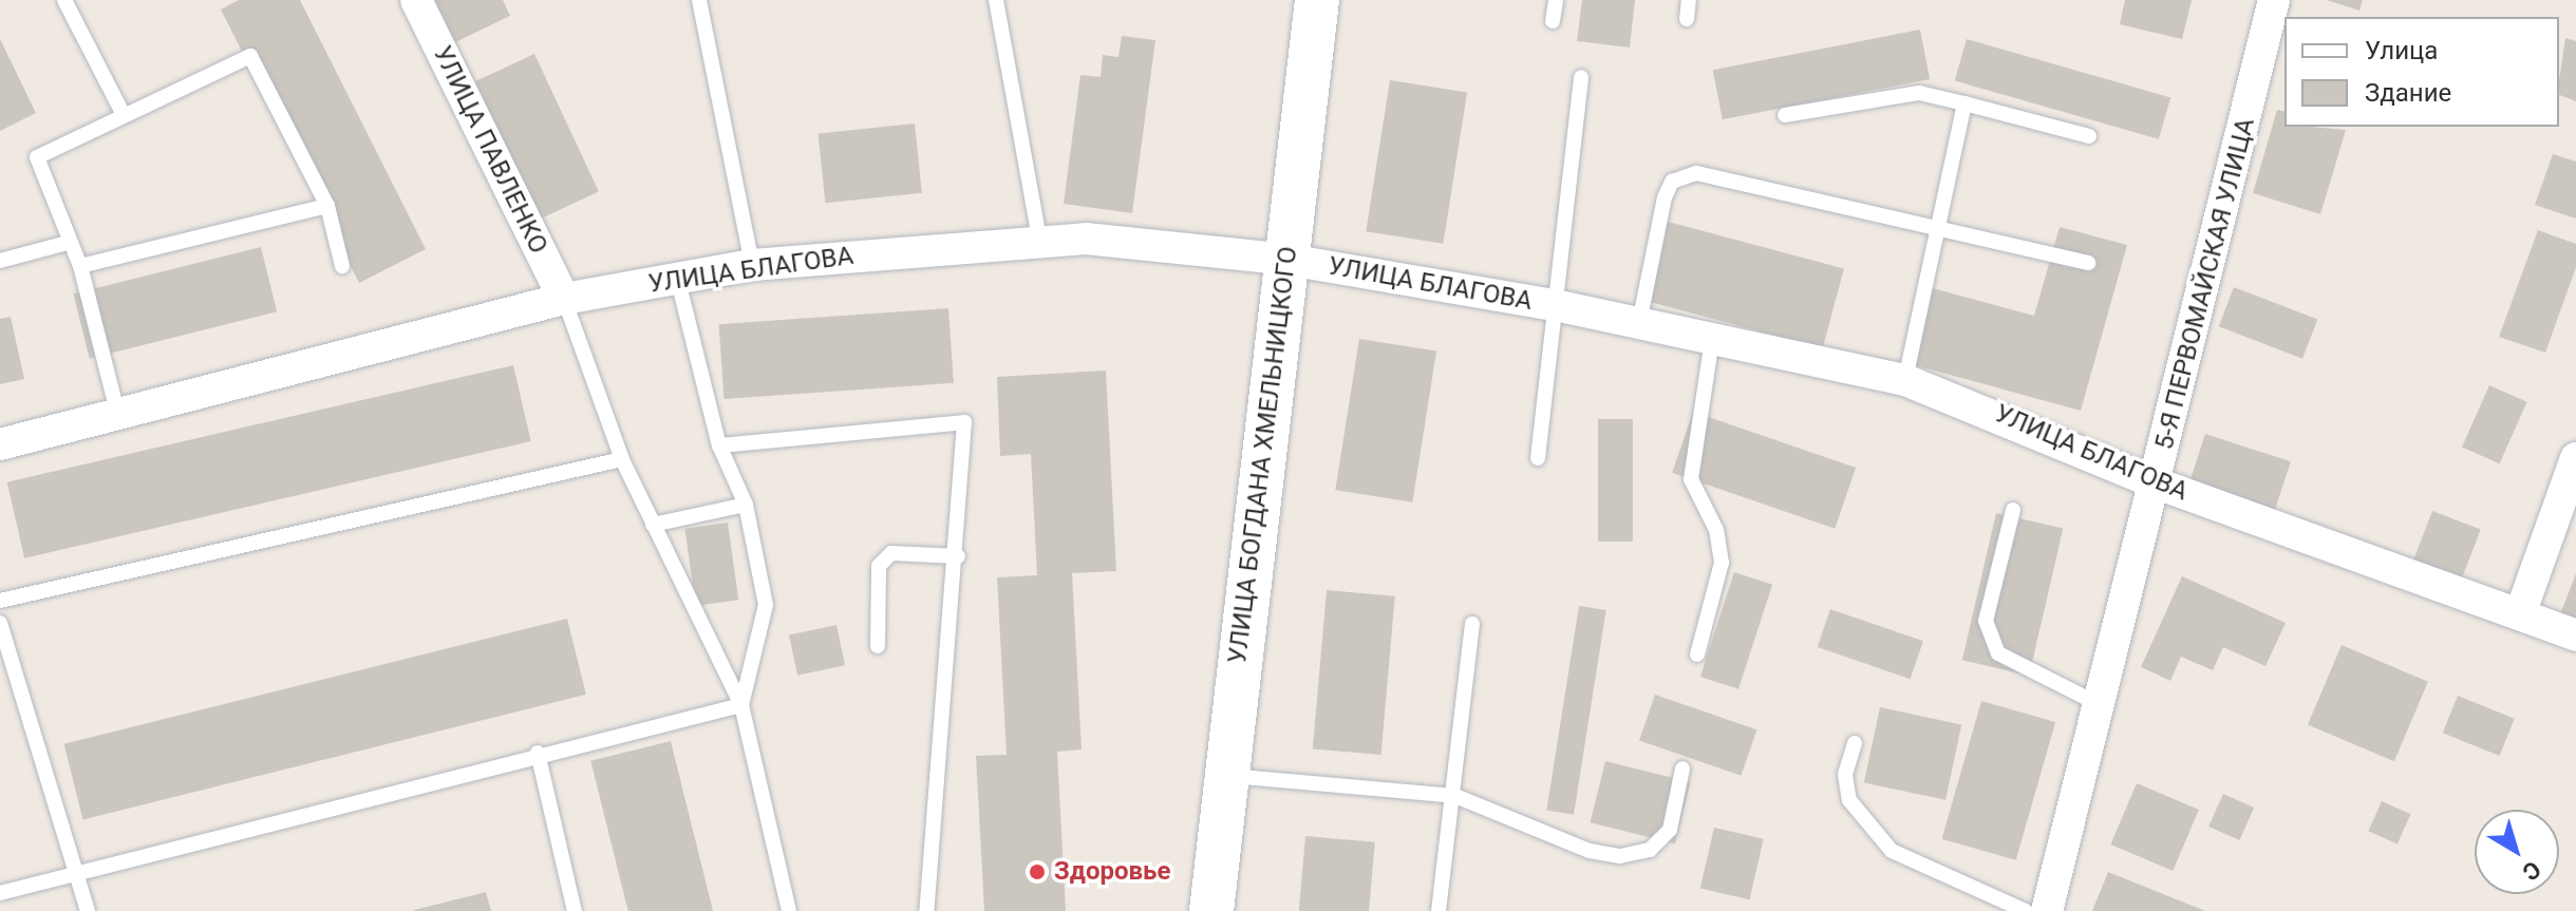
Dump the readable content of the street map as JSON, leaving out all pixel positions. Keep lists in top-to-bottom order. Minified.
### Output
{"streets":{"main road":["УЛИЦА БОГДАНА ХМЕЛЬНИЦКОГО"],"street":["УЛИЦА ПАВЛЕНКО","УЛИЦА БЛАГОВА","5-Я ПЕРВОМАЙСКАЯ УЛИЦА"]},"crossings":[["УЛИЦА ПАВЛЕНКО","УЛИЦА БЛАГОВА"],["УЛИЦА БЛАГОВА","5-Я ПЕРВОМАЙСКАЯ УЛИЦА"],["УЛИЦА БЛАГОВА","УЛИЦА БОГДАНА ХМЕЛЬНИЦКОГО"]],"places":["Здоровье"],"legend":["Улица","Здание"],"north":"bottom right"}
